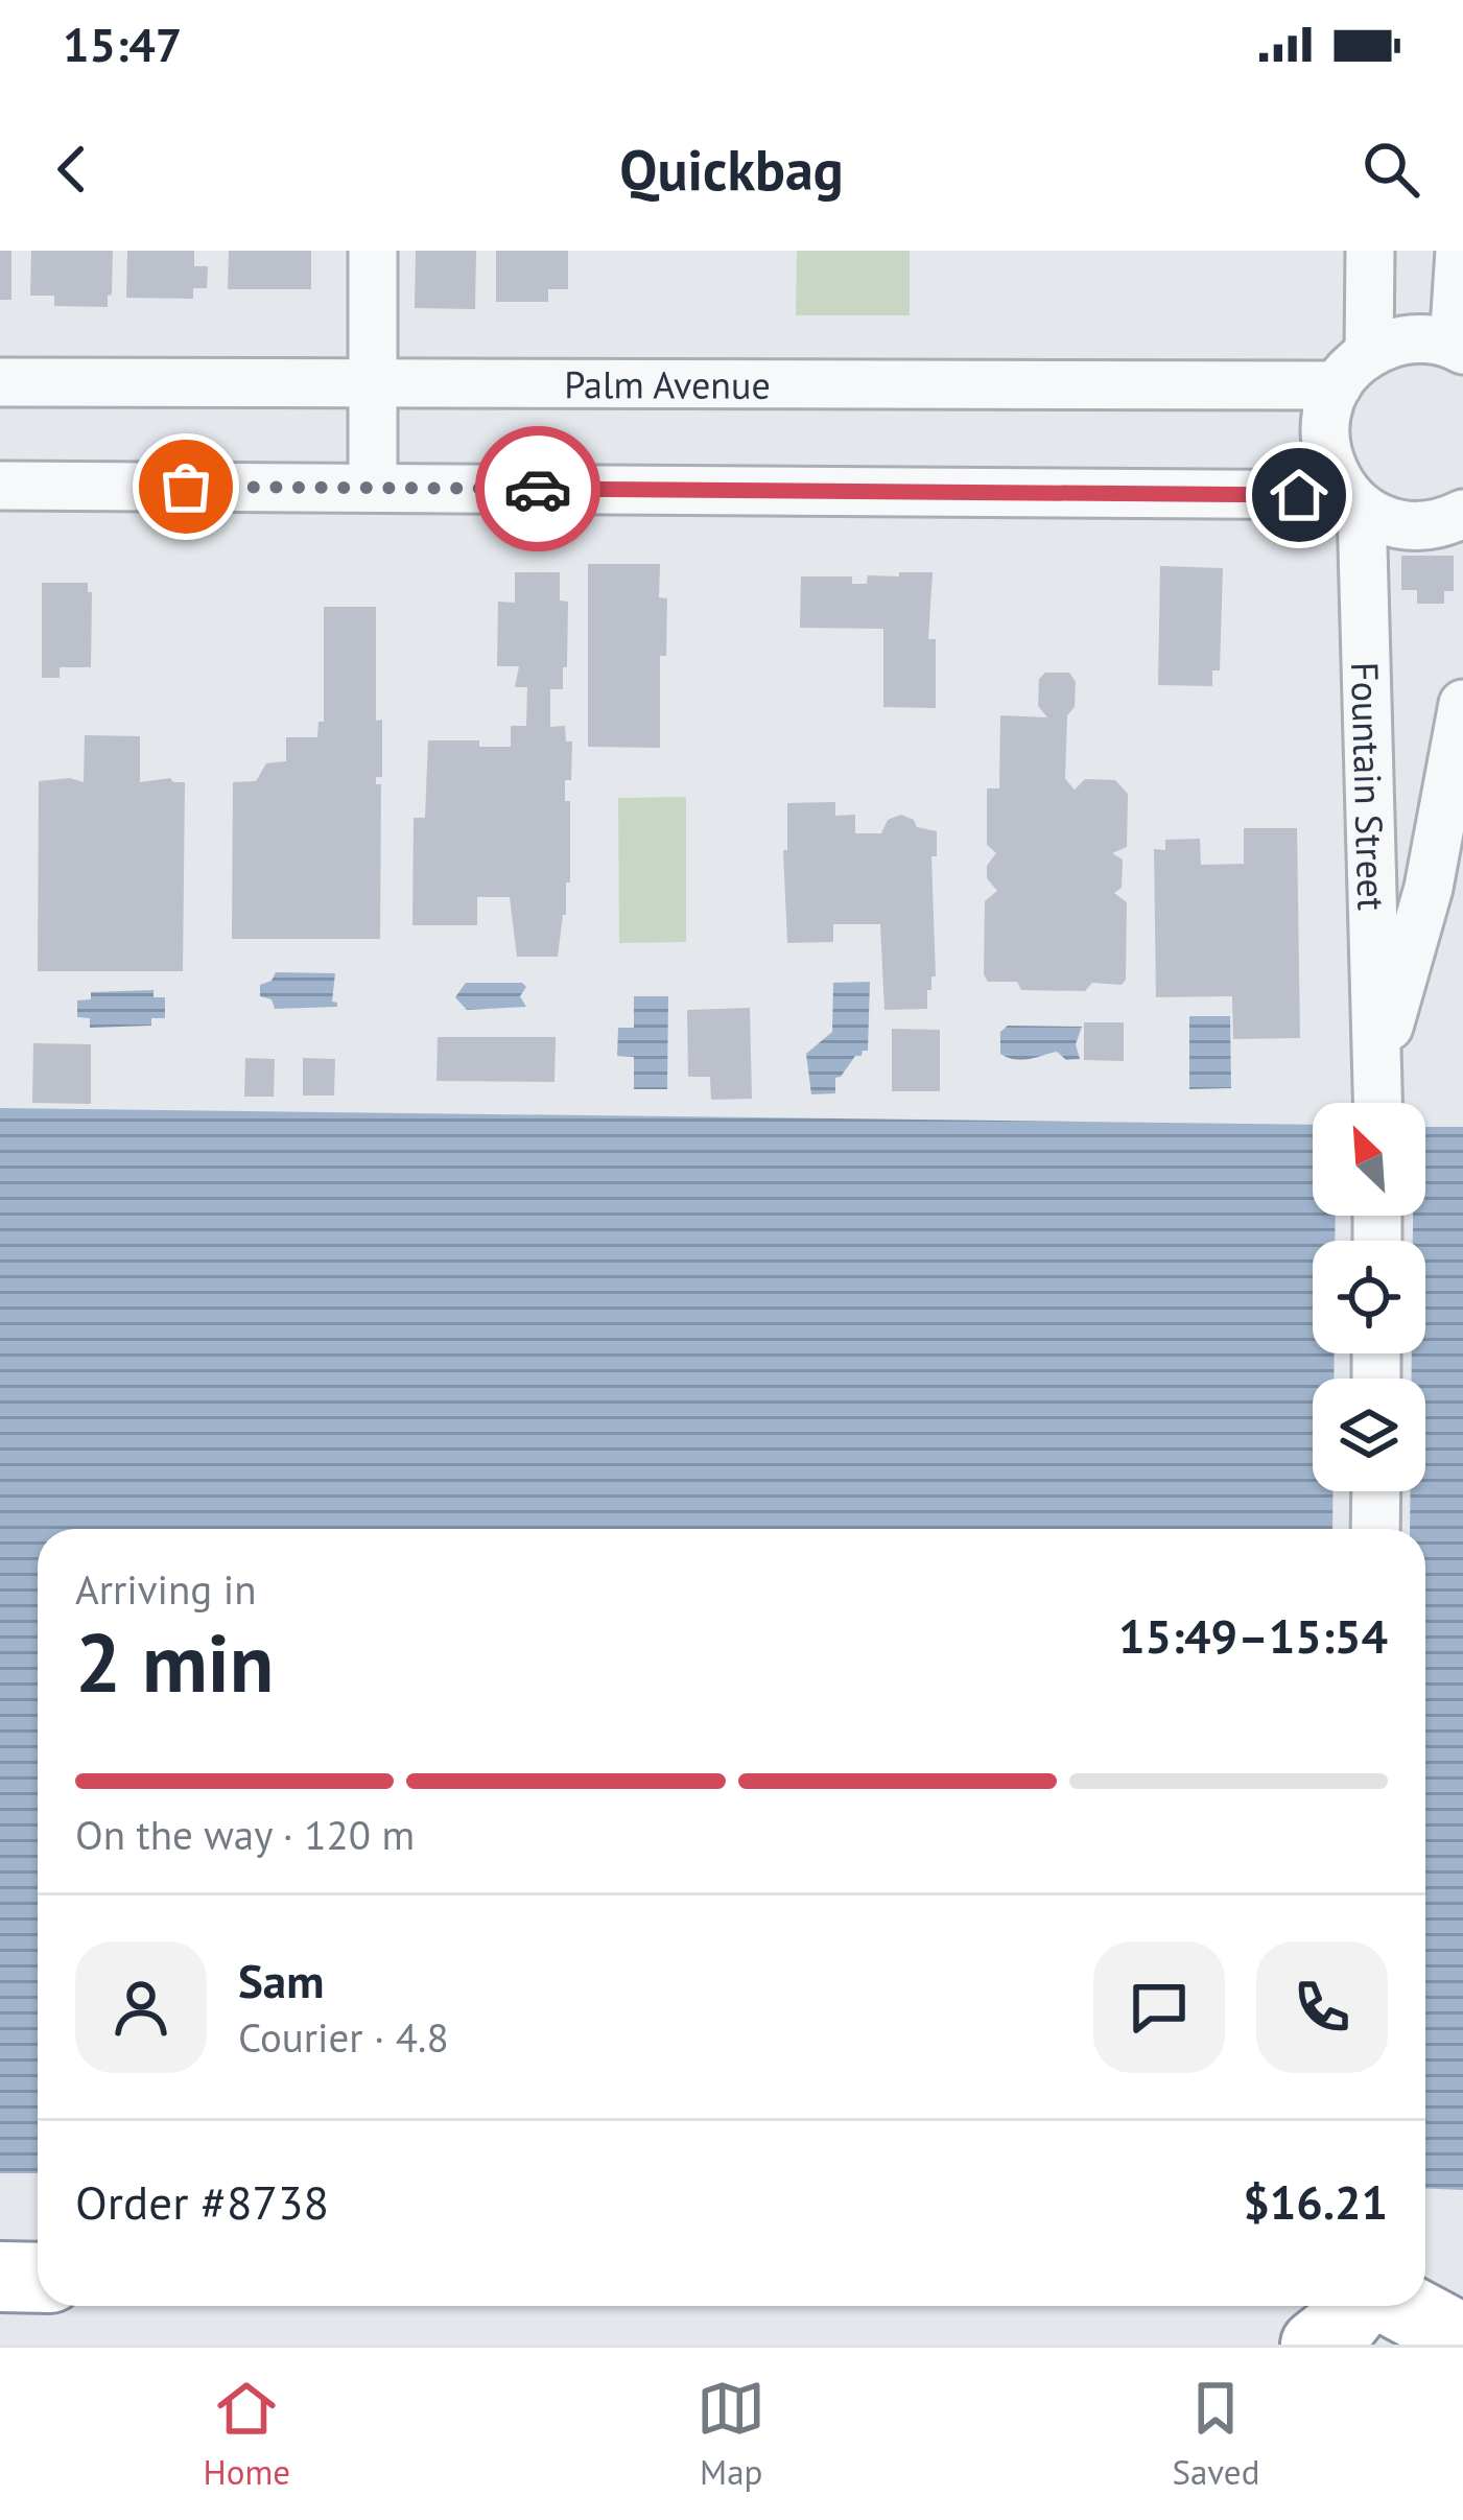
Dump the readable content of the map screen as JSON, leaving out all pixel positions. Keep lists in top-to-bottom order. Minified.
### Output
{"streets":{"street":["Palm Avenue","Fountain Street"]},"north":"top left","page":{"status":"15:47","header":"Quickbag","heading":["2 min","Arriving in","15:49–15:54"],"panel":["Sam","Courier · 4.8","Order #8738","$16.21"],"bar":"On the way · 120 m","tabs":["Home","Map","Saved"]}}
